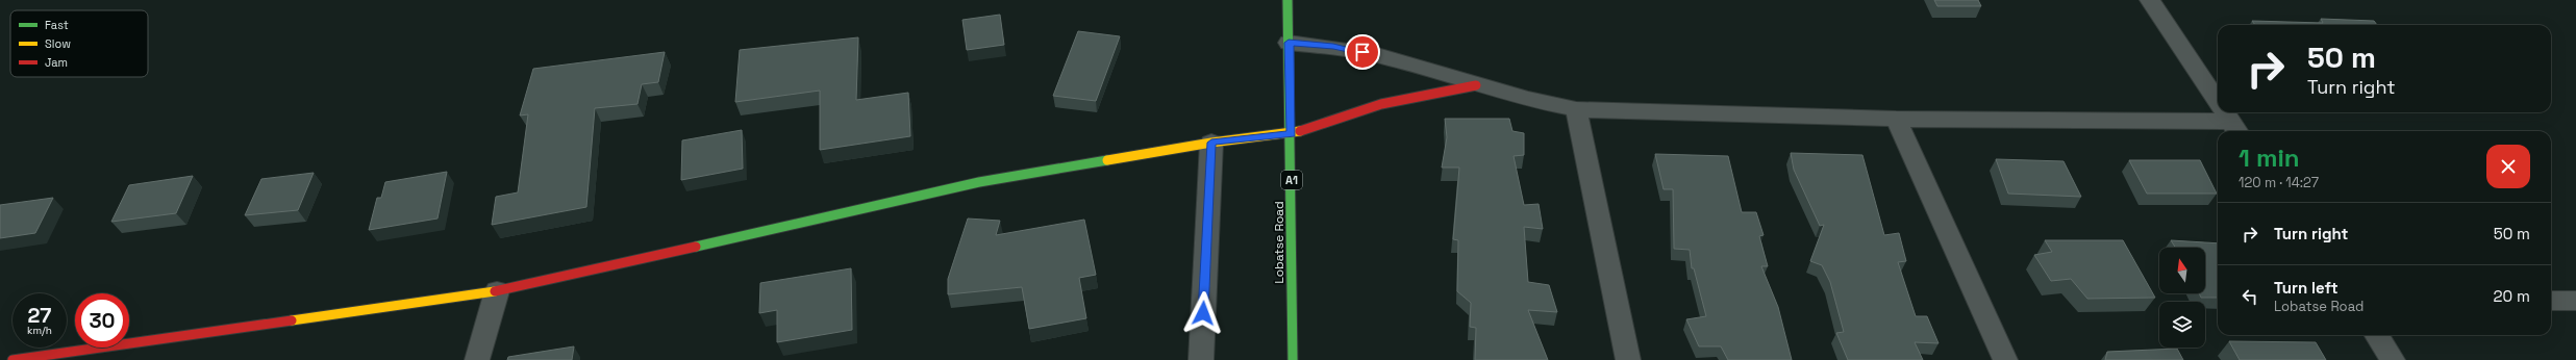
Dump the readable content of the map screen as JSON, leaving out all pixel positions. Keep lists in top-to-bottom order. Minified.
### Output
{"streets":{"main road":["A1","Lobatse Road"]},"legend":["Fast","Slow","Jam"],"north":"top","page":{"turn":["50 m","Turn right"],"heading":["1 min","120 m · 14:27"],"list":[{"name":"Turn right","value":"50 m"},{"name":"Turn left","note":"Lobatse Road","value":"20 m"}],"speed":"27 km/h","limit":"30"}}
